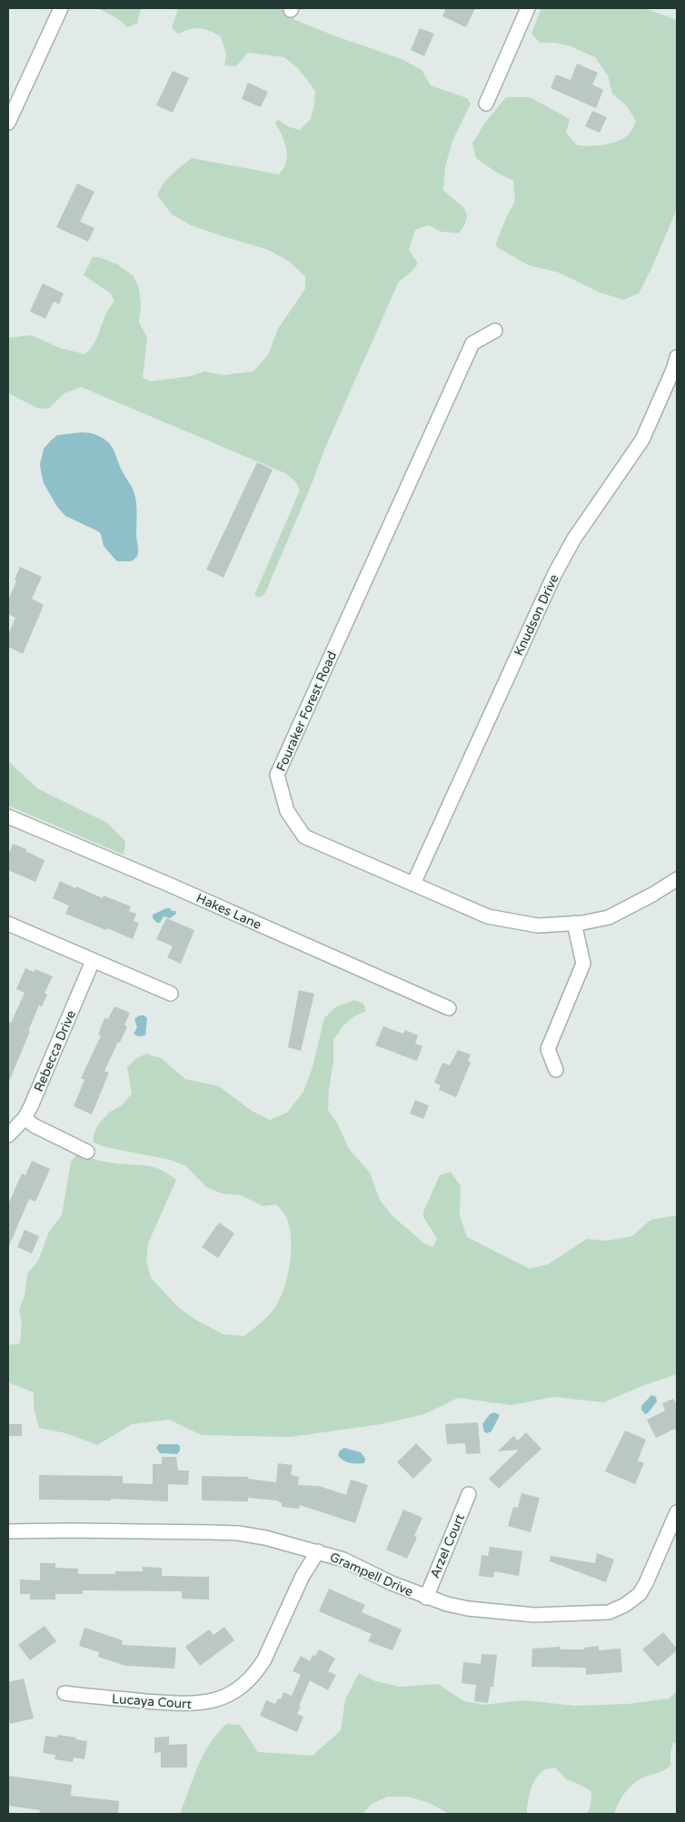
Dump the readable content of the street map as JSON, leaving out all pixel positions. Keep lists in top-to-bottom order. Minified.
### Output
{"streets":{"street":["Knudson Drive","Fouraker Forest Road","Hakes Lane","Rebecca Drive","Arzel Court","Grampell Drive","Lucaya Court"]},"crossings":[["Knudson Drive","Fouraker Forest Road"],["Arzel Court","Grampell Drive"],["Grampell Drive","Lucaya Court"]]}
